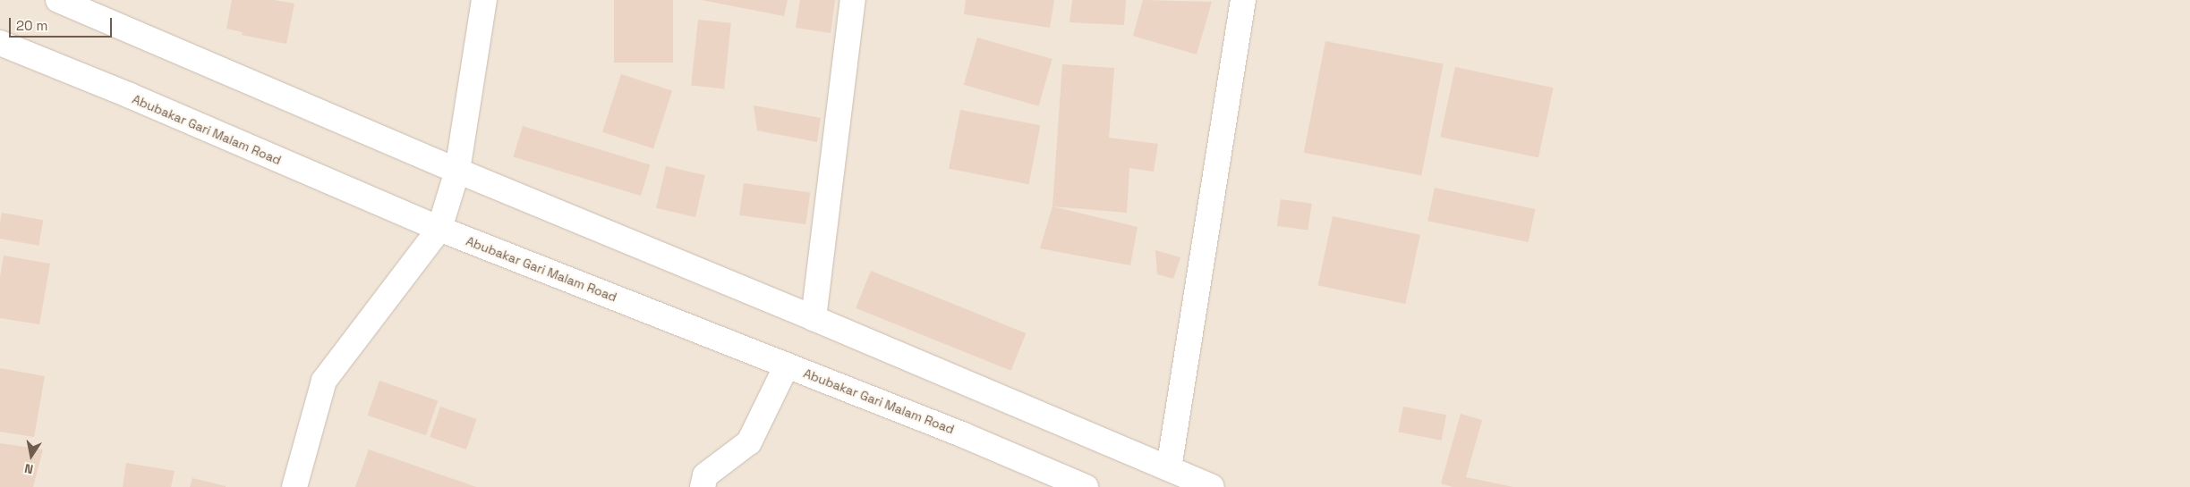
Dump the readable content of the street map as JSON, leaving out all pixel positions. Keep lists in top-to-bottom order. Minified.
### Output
{"streets":{"street":["Abubakar Gari Malam Road"]},"scale_bar":"20 m","north":"bottom"}
